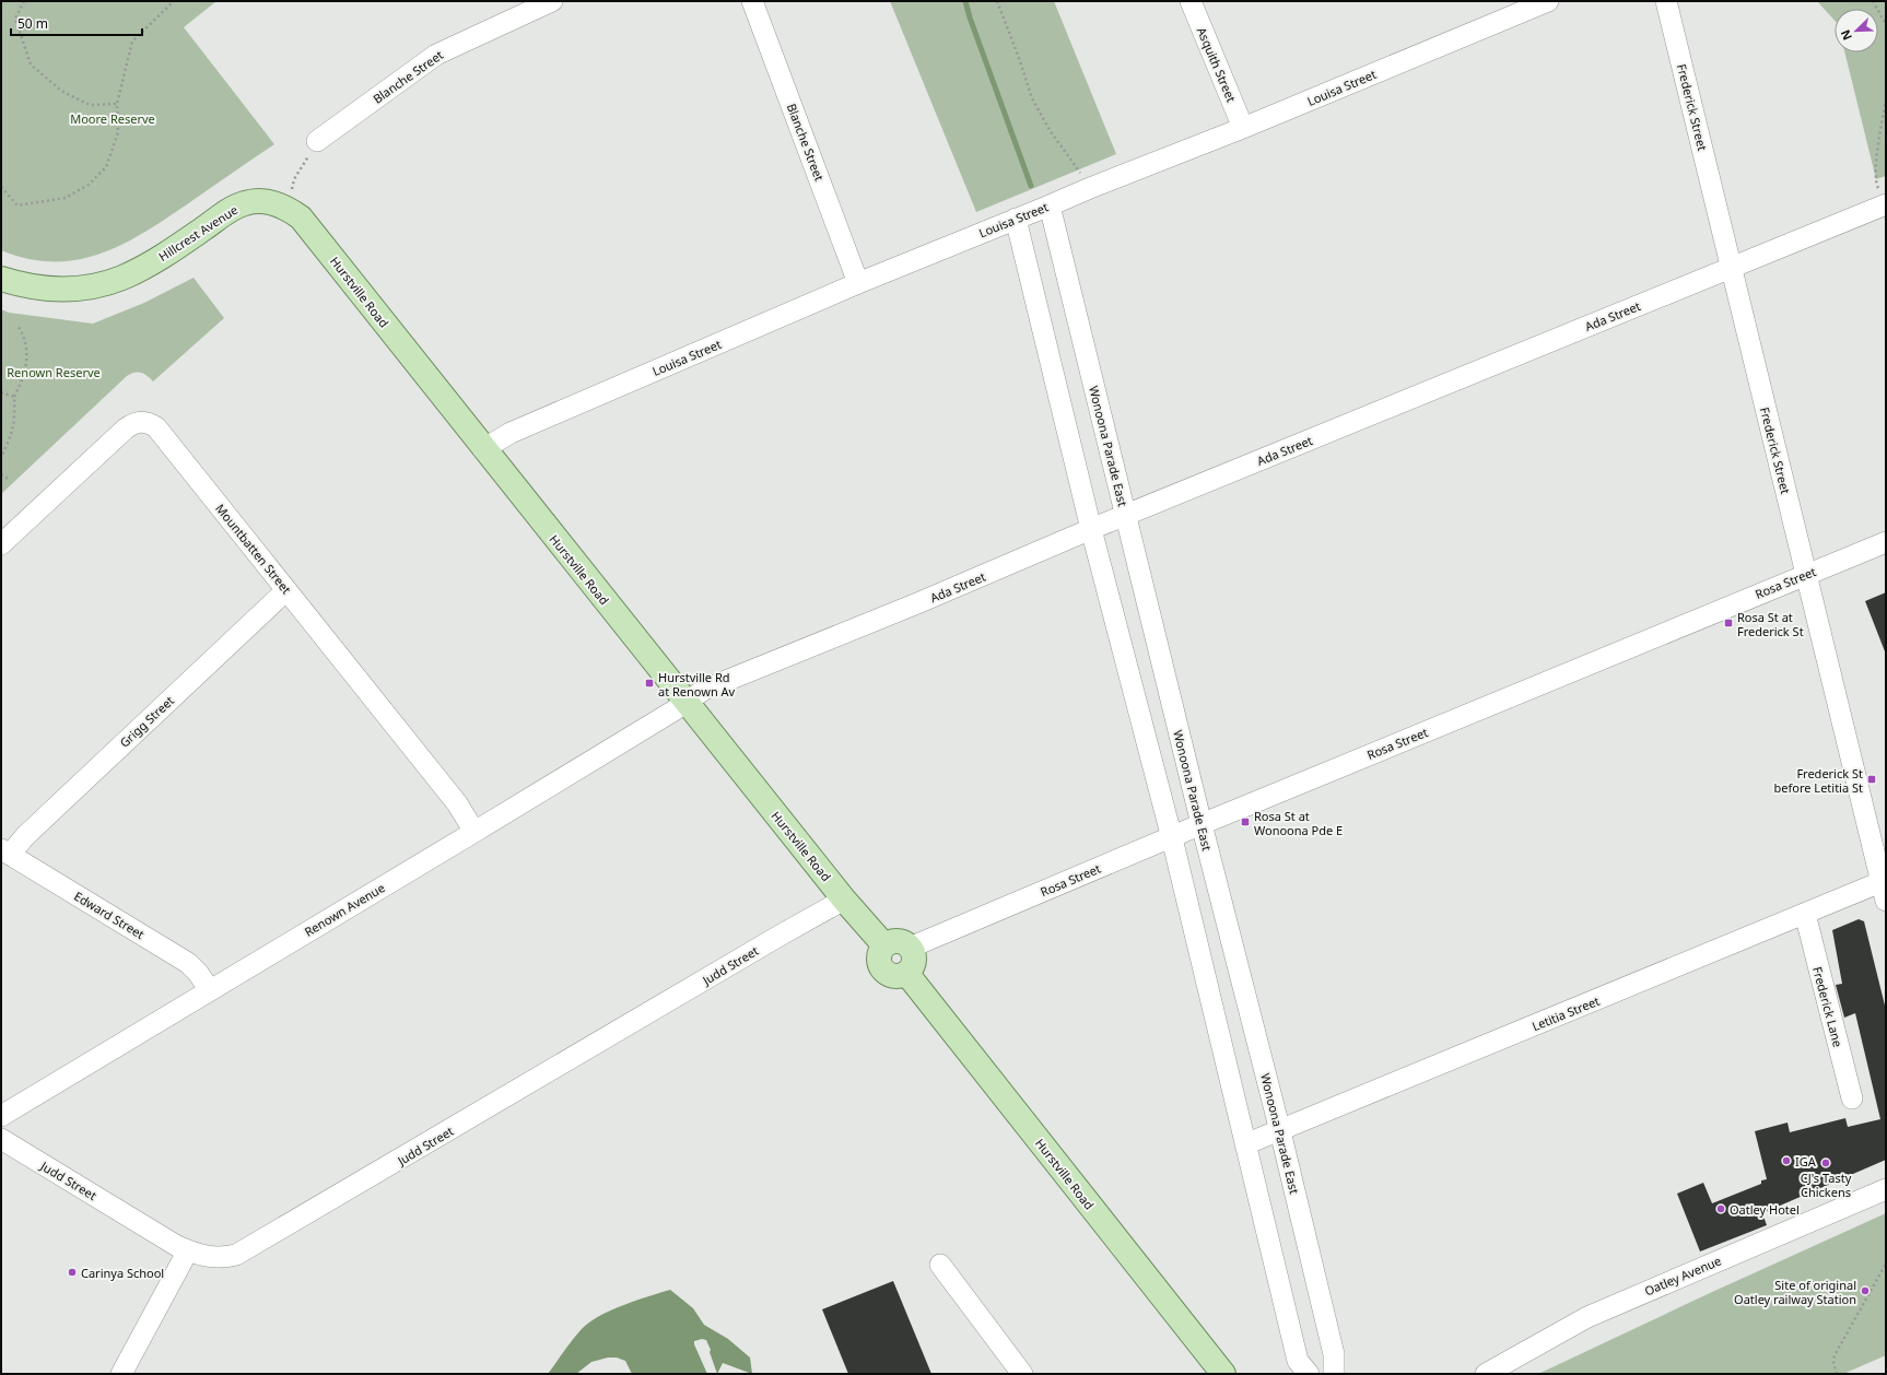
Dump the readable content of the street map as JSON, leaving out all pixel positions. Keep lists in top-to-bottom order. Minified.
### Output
{"streets":{"main road":["Hillcrest Avenue","Hurstville Road"],"street":["Asquith Street","Blanche Street","Louisa Street","Frederick Street","Ada Street","Wonoona Parade East","Mountbatten Street","Rosa Street","Grigg Street","Renown Avenue","Edward Street","Judd Street","Frederick Lane","Letitia Street","Oatley Avenue"]},"crossings":[["Asquith Street","Louisa Street"],["Blanche Street","Louisa Street"],["Louisa Street","Hurstville Road"],["Louisa Street","Wonoona Parade East"],["Frederick Street","Ada Street"],["Frederick Street","Rosa Street"],["Frederick Street","Letitia Street"],["Hillcrest Avenue","Hurstville Road"],["Hurstville Road","Ada Street"],["Hurstville Road","Rosa Street"],["Hurstville Road","Renown Avenue"],["Hurstville Road","Judd Street"],["Ada Street","Wonoona Parade East"],["Ada Street","Renown Avenue"],["Wonoona Parade East","Rosa Street"],["Wonoona Parade East","Letitia Street"],["Mountbatten Street","Grigg Street"],["Mountbatten Street","Renown Avenue"],["Grigg Street","Edward Street"],["Renown Avenue","Edward Street"],["Frederick Lane","Letitia Street"]],"parks":["Moore Reserve","Renown Reserve"],"places":{"transit":["Rosa St at Frederick St","Hurstville Rd at Renown Av","Frederick St before Letitia St","Rosa St at Wonoona Pde E"],"other":["IGA","CJ's Tasty Chickens","Oatley Hotel","Carinya School","Site of original Oatley railway Station"]},"scale_bar":"50 m","north":"bottom left"}
